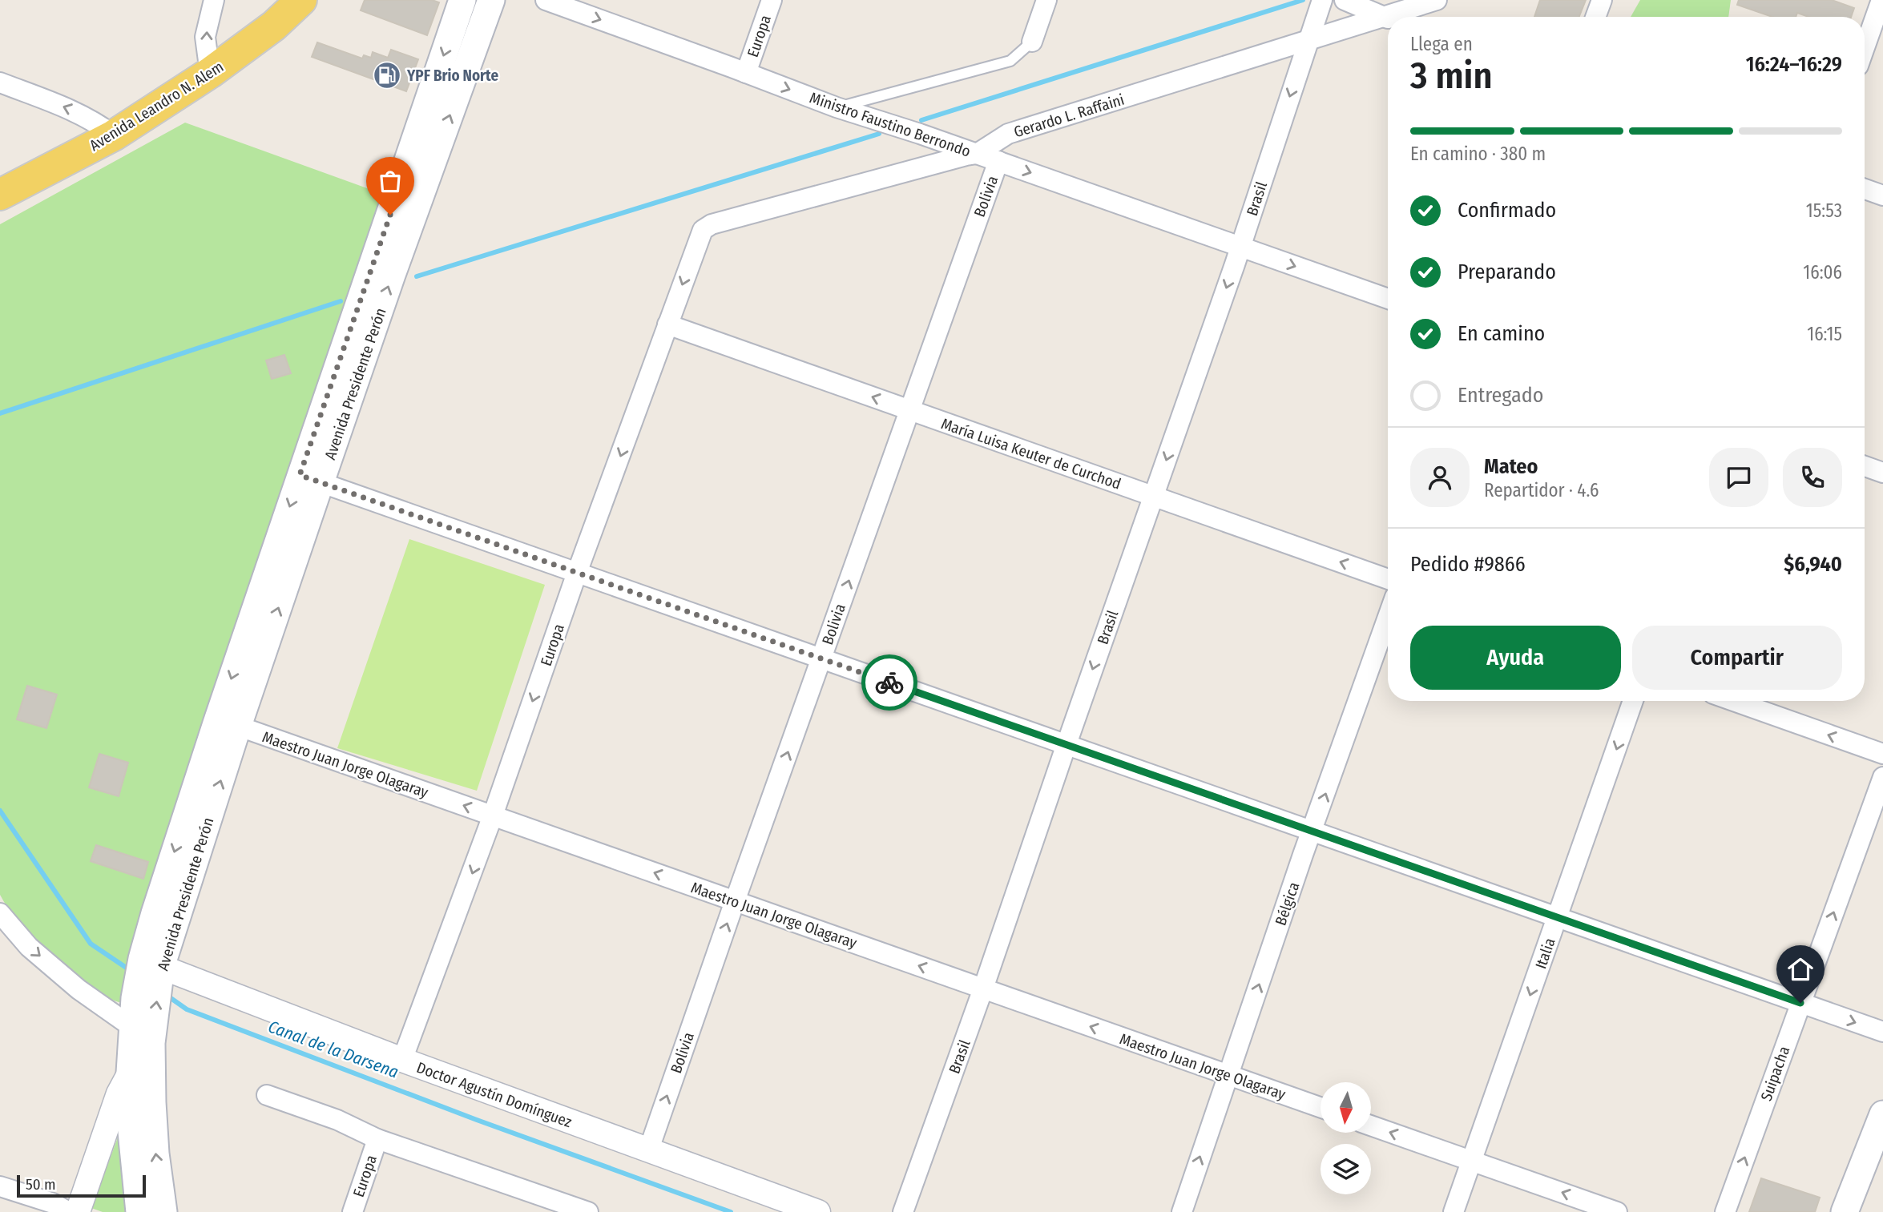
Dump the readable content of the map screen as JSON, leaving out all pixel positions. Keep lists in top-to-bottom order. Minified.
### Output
{"streets":{"main road":["Avenida Leandro N. Alem","Avenida Presidente Perón"],"street":["Europa","Gerardo L. Raffaini","Ministro Faustino Berrondo","Bolivia","Brasil","María Luisa Keuter de Curchod","Maestro Juan Jorge Olagaray","Bélgica","Italia","Suipacha","Doctor Agustín Domínguez"]},"crossings":[["Europa","Gerardo L. Raffaini"],["Europa","Ministro Faustino Berrondo"],["Europa","María Luisa Keuter de Curchod"],["Europa","Maestro Juan Jorge Olagaray"],["Europa","Doctor Agustín Domínguez"],["Gerardo L. Raffaini","Ministro Faustino Berrondo"],["Gerardo L. Raffaini","Brasil"],["Ministro Faustino Berrondo","Bolivia"],["Ministro Faustino Berrondo","Brasil"],["Bolivia","María Luisa Keuter de Curchod"],["Bolivia","Maestro Juan Jorge Olagaray"],["Bolivia","Doctor Agustín Domínguez"],["Brasil","María Luisa Keuter de Curchod"],["Brasil","Maestro Juan Jorge Olagaray"],["Avenida Presidente Perón","Maestro Juan Jorge Olagaray"],["Avenida Presidente Perón","Doctor Agustín Domínguez"],["Maestro Juan Jorge Olagaray","Bélgica"]],"one_way":["Europa","Ministro Faustino Berrondo","Bolivia","Brasil","María Luisa Keuter de Curchod","Maestro Juan Jorge Olagaray","Bélgica","Italia","Suipacha"],"water":["Canal de la Darsena"],"places":{"fuel station":["YPF Brio Norte"]},"scale_bar":"50 m","north":"bottom","page":{"heading":["3 min","Llega en","16:24–16:29"],"panel":["Mateo","Repartidor · 4.6","Pedido #9866","$6,940"],"bar":"En camino · 380 m","list":[["Confirmado","15:53"],["Preparando","16:06"],["En camino","16:15"],"Entregado"],"buttons":["Ayuda","Compartir"],"scale":"50 m"}}
